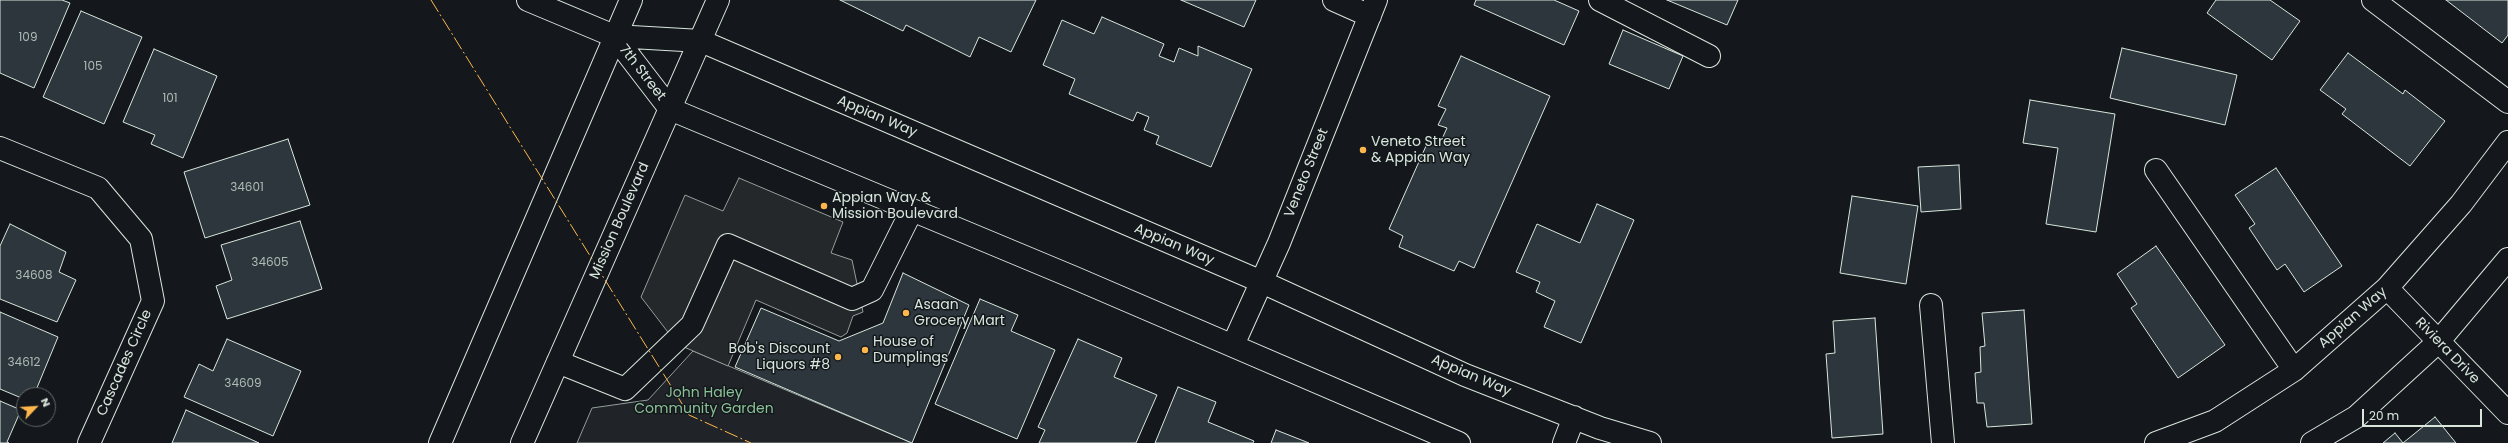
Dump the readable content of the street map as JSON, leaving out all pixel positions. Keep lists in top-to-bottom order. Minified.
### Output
{"streets":{"street":["7th Street","Appian Way","Veneto Street","Mission Boulevard","Riviera Drive","Cascades Circle"]},"crossings":[["7th Street","Appian Way"],["7th Street","Mission Boulevard"],["Appian Way","Veneto Street"],["Appian Way","Mission Boulevard"],["Appian Way","Riviera Drive"]],"parks":["John Haley Community Garden"],"places":["Veneto Street & Appian Way","Appian Way & Mission Boulevard","Asaan Grocery Mart","House of Dumplings","Bob's Discount Liquors #8"],"house_numbers":["109","105","101","34601","34605","34608","34612","34609"],"scale_bar":"20 m","north":"top right"}
